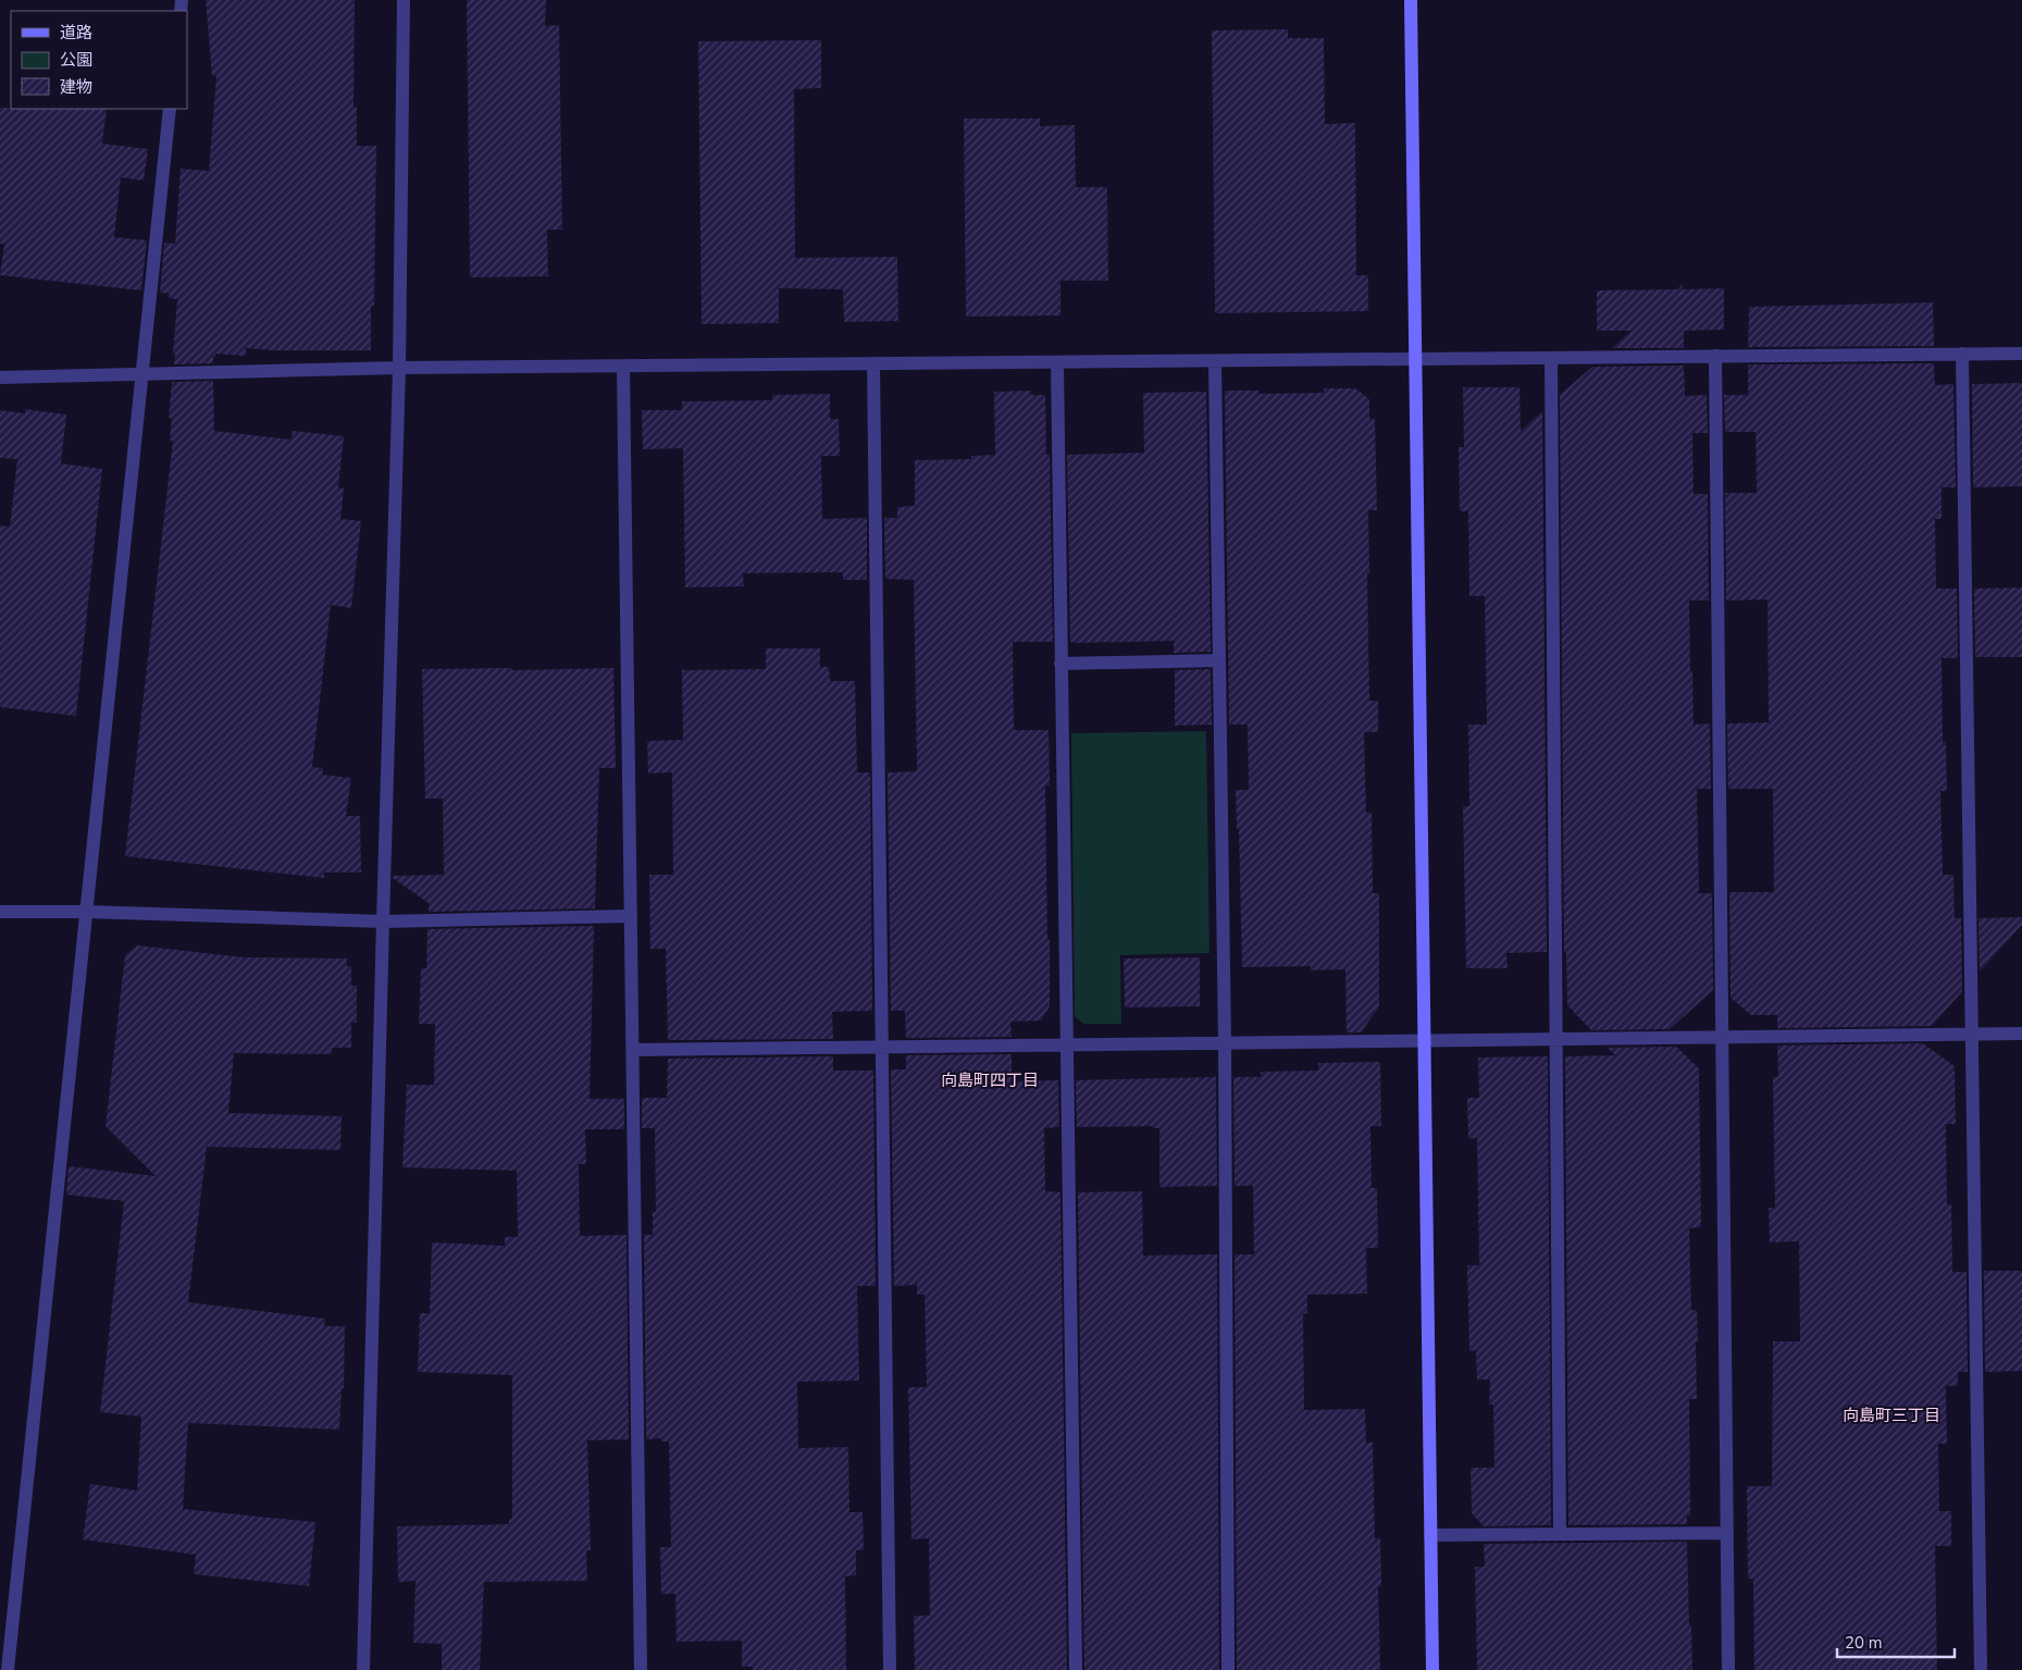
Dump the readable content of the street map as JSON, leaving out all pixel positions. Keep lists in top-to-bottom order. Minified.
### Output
{"districts":["向島町四丁目","向島町三丁目"],"legend":["道路","公園","建物"],"scale_bar":"20 m"}
